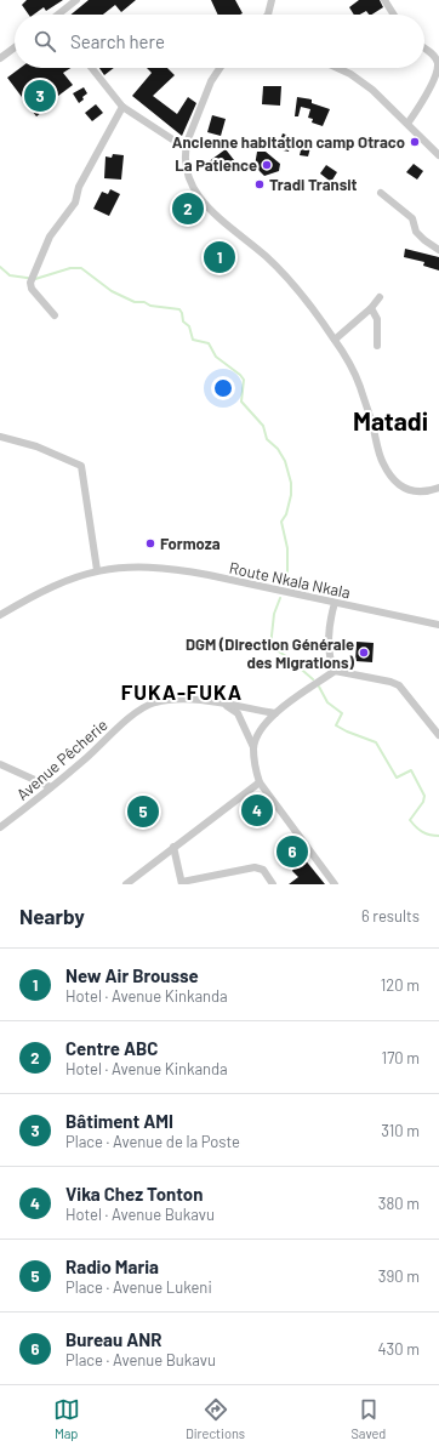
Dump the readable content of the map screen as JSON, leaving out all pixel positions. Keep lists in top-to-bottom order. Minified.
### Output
{"streets":{"street":["Route Nkala Nkala","Avenue Pêcherie"]},"districts":["Matadi","FUKA-FUKA"],"places":["Ancienne habitation camp Otraco","La Patience","Tradi Transit","Formoza","DGM (Direction Générale des Migrations)"],"page":{"search":"Search here","pins":["3","2","1","4","5","6"],"heading":["Nearby","6 results"],"list":[{"mark":"1","name":"New Air Brousse","note":"Hotel · Avenue Kinkanda","value":"120 m"},{"mark":"2","name":"Centre ABC","note":"Hotel · Avenue Kinkanda","value":"170 m"},{"mark":"3","name":"Bâtiment AMI","note":"Place · Avenue de la Poste","value":"310 m"},{"mark":"4","name":"Vika Chez Tonton","note":"Hotel · Avenue Bukavu","value":"380 m"},{"mark":"5","name":"Radio Maria","note":"Place · Avenue Lukeni","value":"390 m"},{"mark":"6","name":"Bureau ANR","note":"Place · Avenue Bukavu","value":"430 m"}],"nav":["Map","Directions","Saved"]}}
